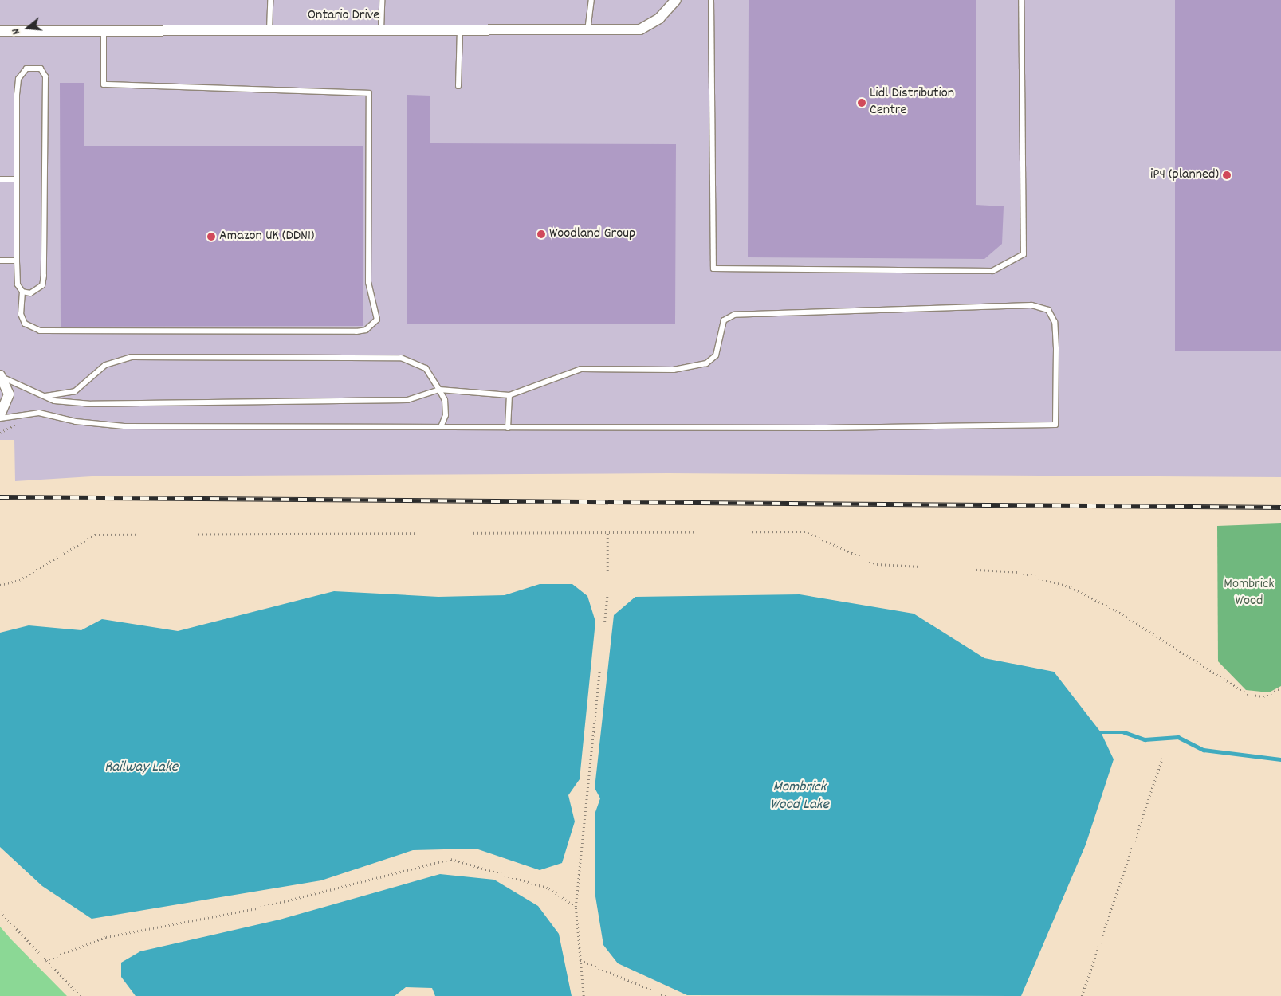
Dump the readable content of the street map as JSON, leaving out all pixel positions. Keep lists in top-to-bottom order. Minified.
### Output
{"streets":{"street":["Ontario Drive"]},"water":["Railway Lake","Mombrick Wood Lake"],"parks":["Mombrick Wood"],"places":["Lidl Distribution Centre","iP4 (planned)","Woodland Group","Amazon UK (DDN1)"],"north":"left"}
